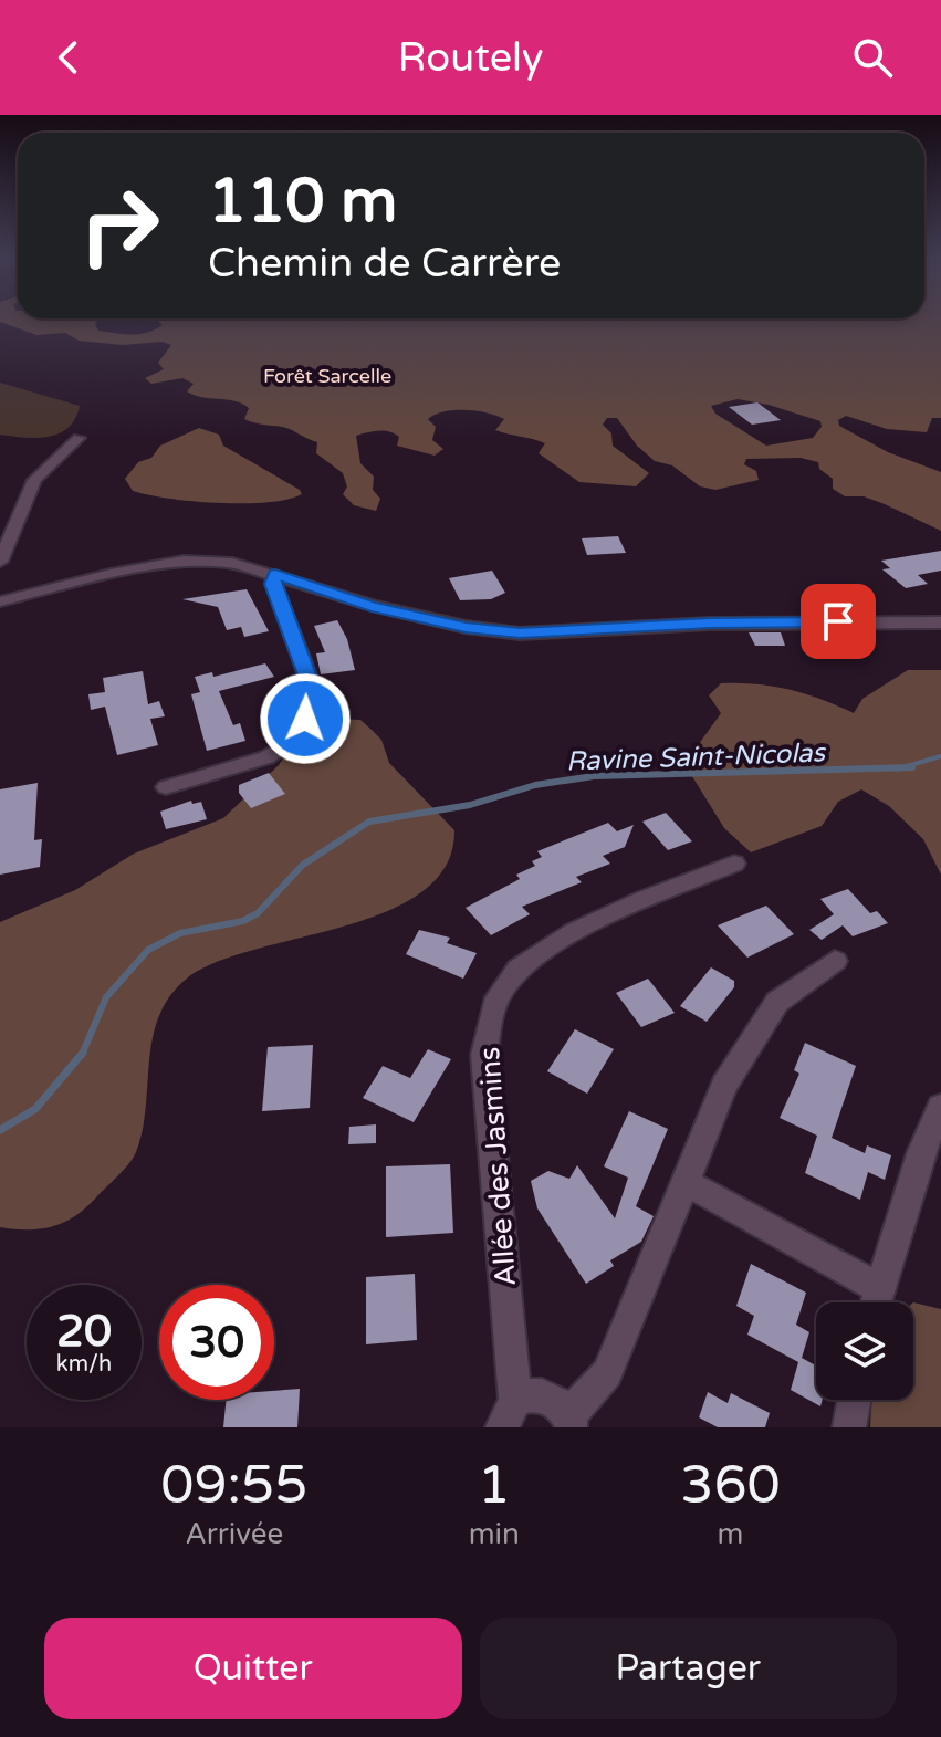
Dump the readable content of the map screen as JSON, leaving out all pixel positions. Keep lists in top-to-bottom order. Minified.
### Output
{"streets":{"street":["Allée des Jasmins"]},"water":["Ravine Saint-Nicolas"],"parks":["Forêt Sarcelle"],"page":{"header":"Routely","turn":["110 m","Chemin de Carrère"],"speed":"20 km/h","limit":"30","eta":["09:55","Arrivée","1","min","360","m"],"buttons":["Quitter","Partager"]}}
